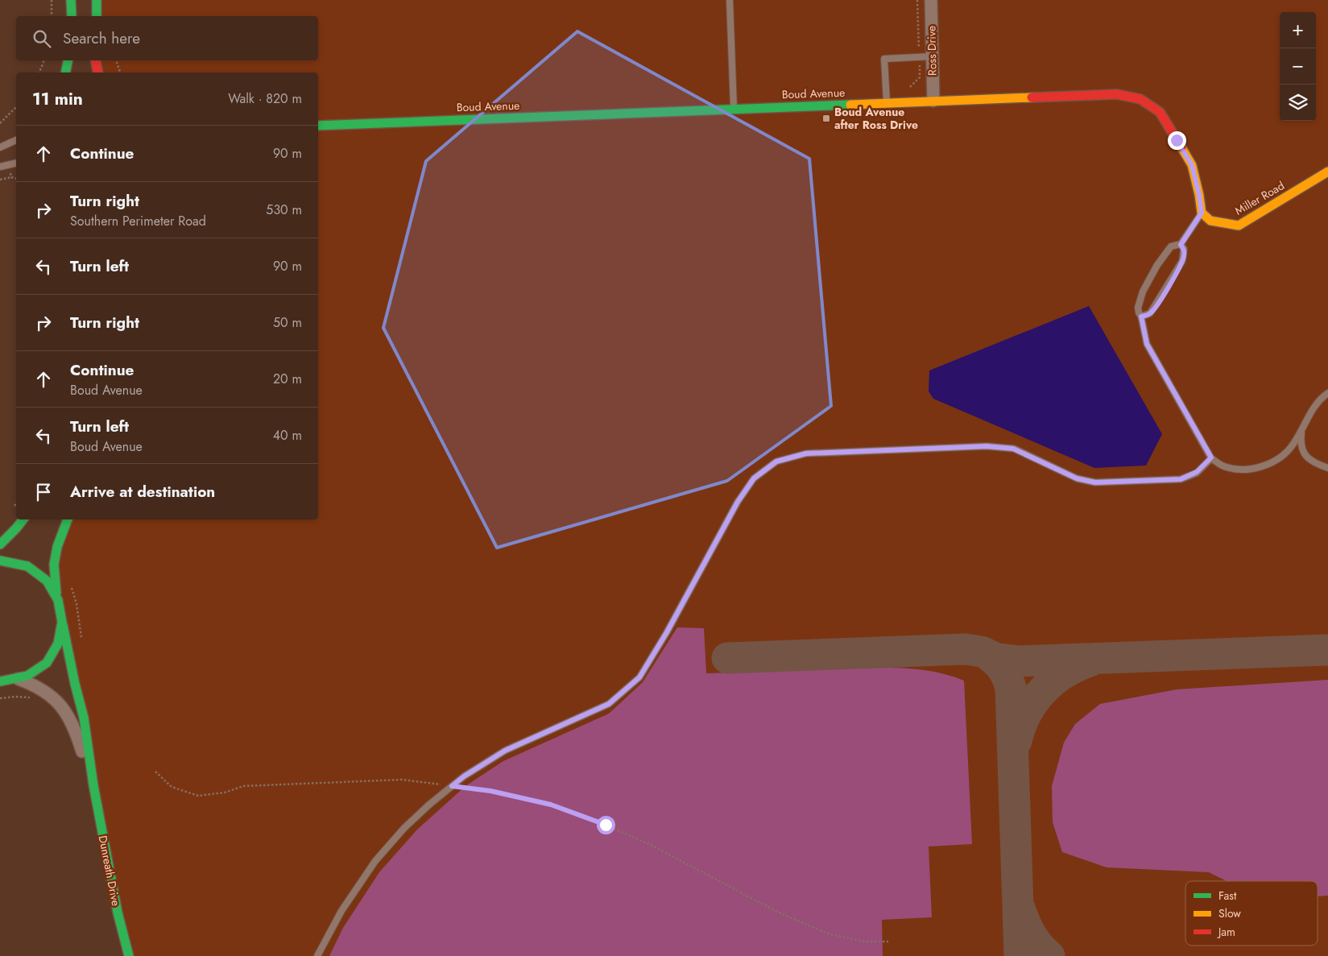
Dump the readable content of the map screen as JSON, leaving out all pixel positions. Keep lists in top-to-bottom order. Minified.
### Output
{"streets":{"street":["Ross Drive","Boud Avenue","Miller Road","Dunreath Drive"]},"crossings":[["Ross Drive","Boud Avenue"],["Boud Avenue","Miller Road"]],"places":{"transit":["Boud Avenue after Ross Drive"]},"legend":["Fast","Slow","Jam"],"page":{"map_buttons":["+","−"],"search":"Search here","heading":["11 min","Walk · 820 m"],"list":[["Continue","90 m"],["Turn right","Southern Perimeter Road","530 m"],["Turn left","90 m"],["Turn right","50 m"],["Continue","Boud Avenue","20 m"],["Turn left","Boud Avenue","40 m"],"Arrive at destination"]}}
